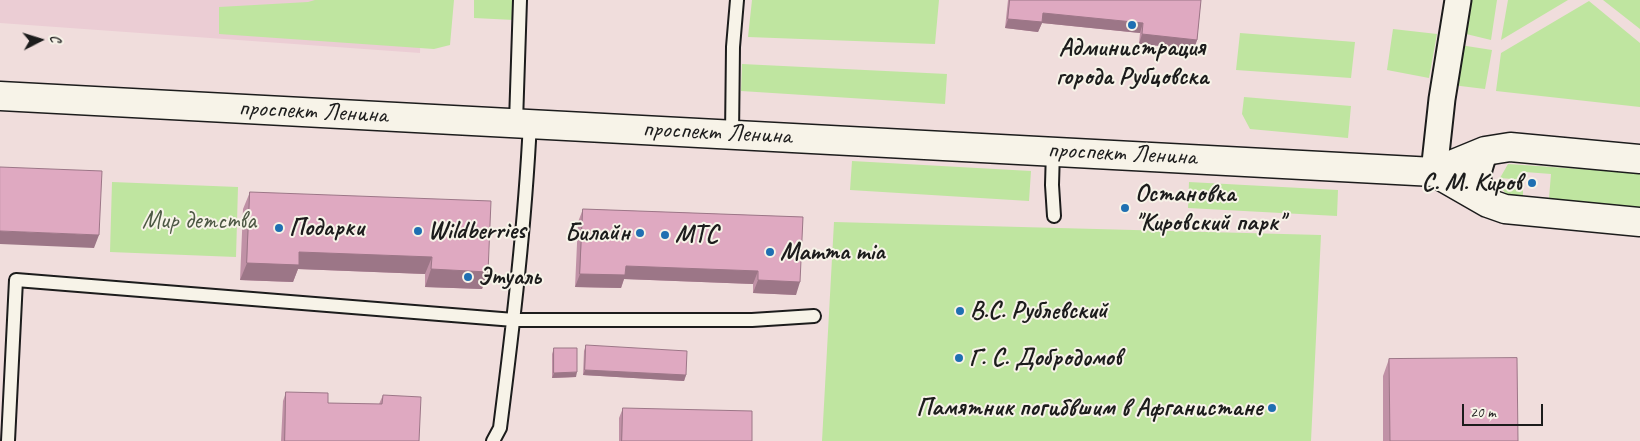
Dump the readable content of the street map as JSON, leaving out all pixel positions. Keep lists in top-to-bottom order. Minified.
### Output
{"streets":{"main road":["проспект Ленина"]},"parks":["Мир детства"],"places":["Администрация города Рубцовска","С. М. Киров","Остановка \"Кировский парк\"","Подарки","Wildberries","Билайн","МТС","Mamma mia","Этуаль","В.С. Рублевский","Г. С. Добродомов","Памятник погибвшим в Афганистане"],"scale_bar":"20 m","north":"right"}
